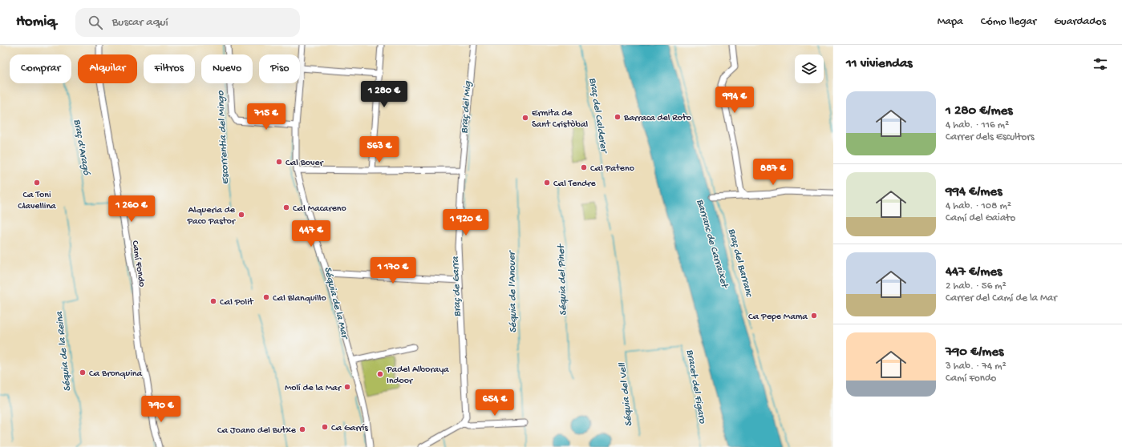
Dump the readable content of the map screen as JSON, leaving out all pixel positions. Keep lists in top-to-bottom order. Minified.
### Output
{"streets":{"street":["Camí Fondo"]},"water":["Braç del Mig","Braç del Calderer","Escorrentia del Mingo","Braç d'Aragó","Barranc de Carraixet","Braç del Barranc","Séquia del Pinet","Braç de Garra","Séquia de l'Anouer","Séquia de la Mar","Séquia de la Reina","Bracet del Figaro","Séquia del Vell"],"places":["Barraca del Roto","Ermita de Sant Cristòbal","Cal Bover","Cal Pateno","Ca Toni Clavellina","Cal Tendre","Cal Macareno","Alqueria de Paco Pastor","Cal Blanquillo","Cal Polit","Ca Pepe Mama","Ca Bronquina","Padel Alboraya Indoor","Molí de la Mar","Ca Garrís","Ca Joano del Butxe"],"page":{"header":"Homiq","search":"Buscar aquí","nav":["Mapa","Cómo llegar","Guardados"],"heading":"11 viviendas","chip":["Comprar","Alquilar","Filtros","Nuevo","Piso"],"price":["1 280 €","994 €","715 €","563 €","887 €","1 260 €","1 920 €","447 €","1 170 €","654 €","790 €"],"list":[{"name":"1 280 €/mes","note":"4 hab. · 116 m² · Carrer dels Escultors"},{"name":"994 €/mes","note":"4 hab. · 108 m² · Camí del Gaiato"},{"name":"447 €/mes","note":"2 hab. · 56 m² · Carrer del Camí de la Mar"},{"name":"790 €/mes","note":"3 hab. · 74 m² · Camí Fondo"}]}}
